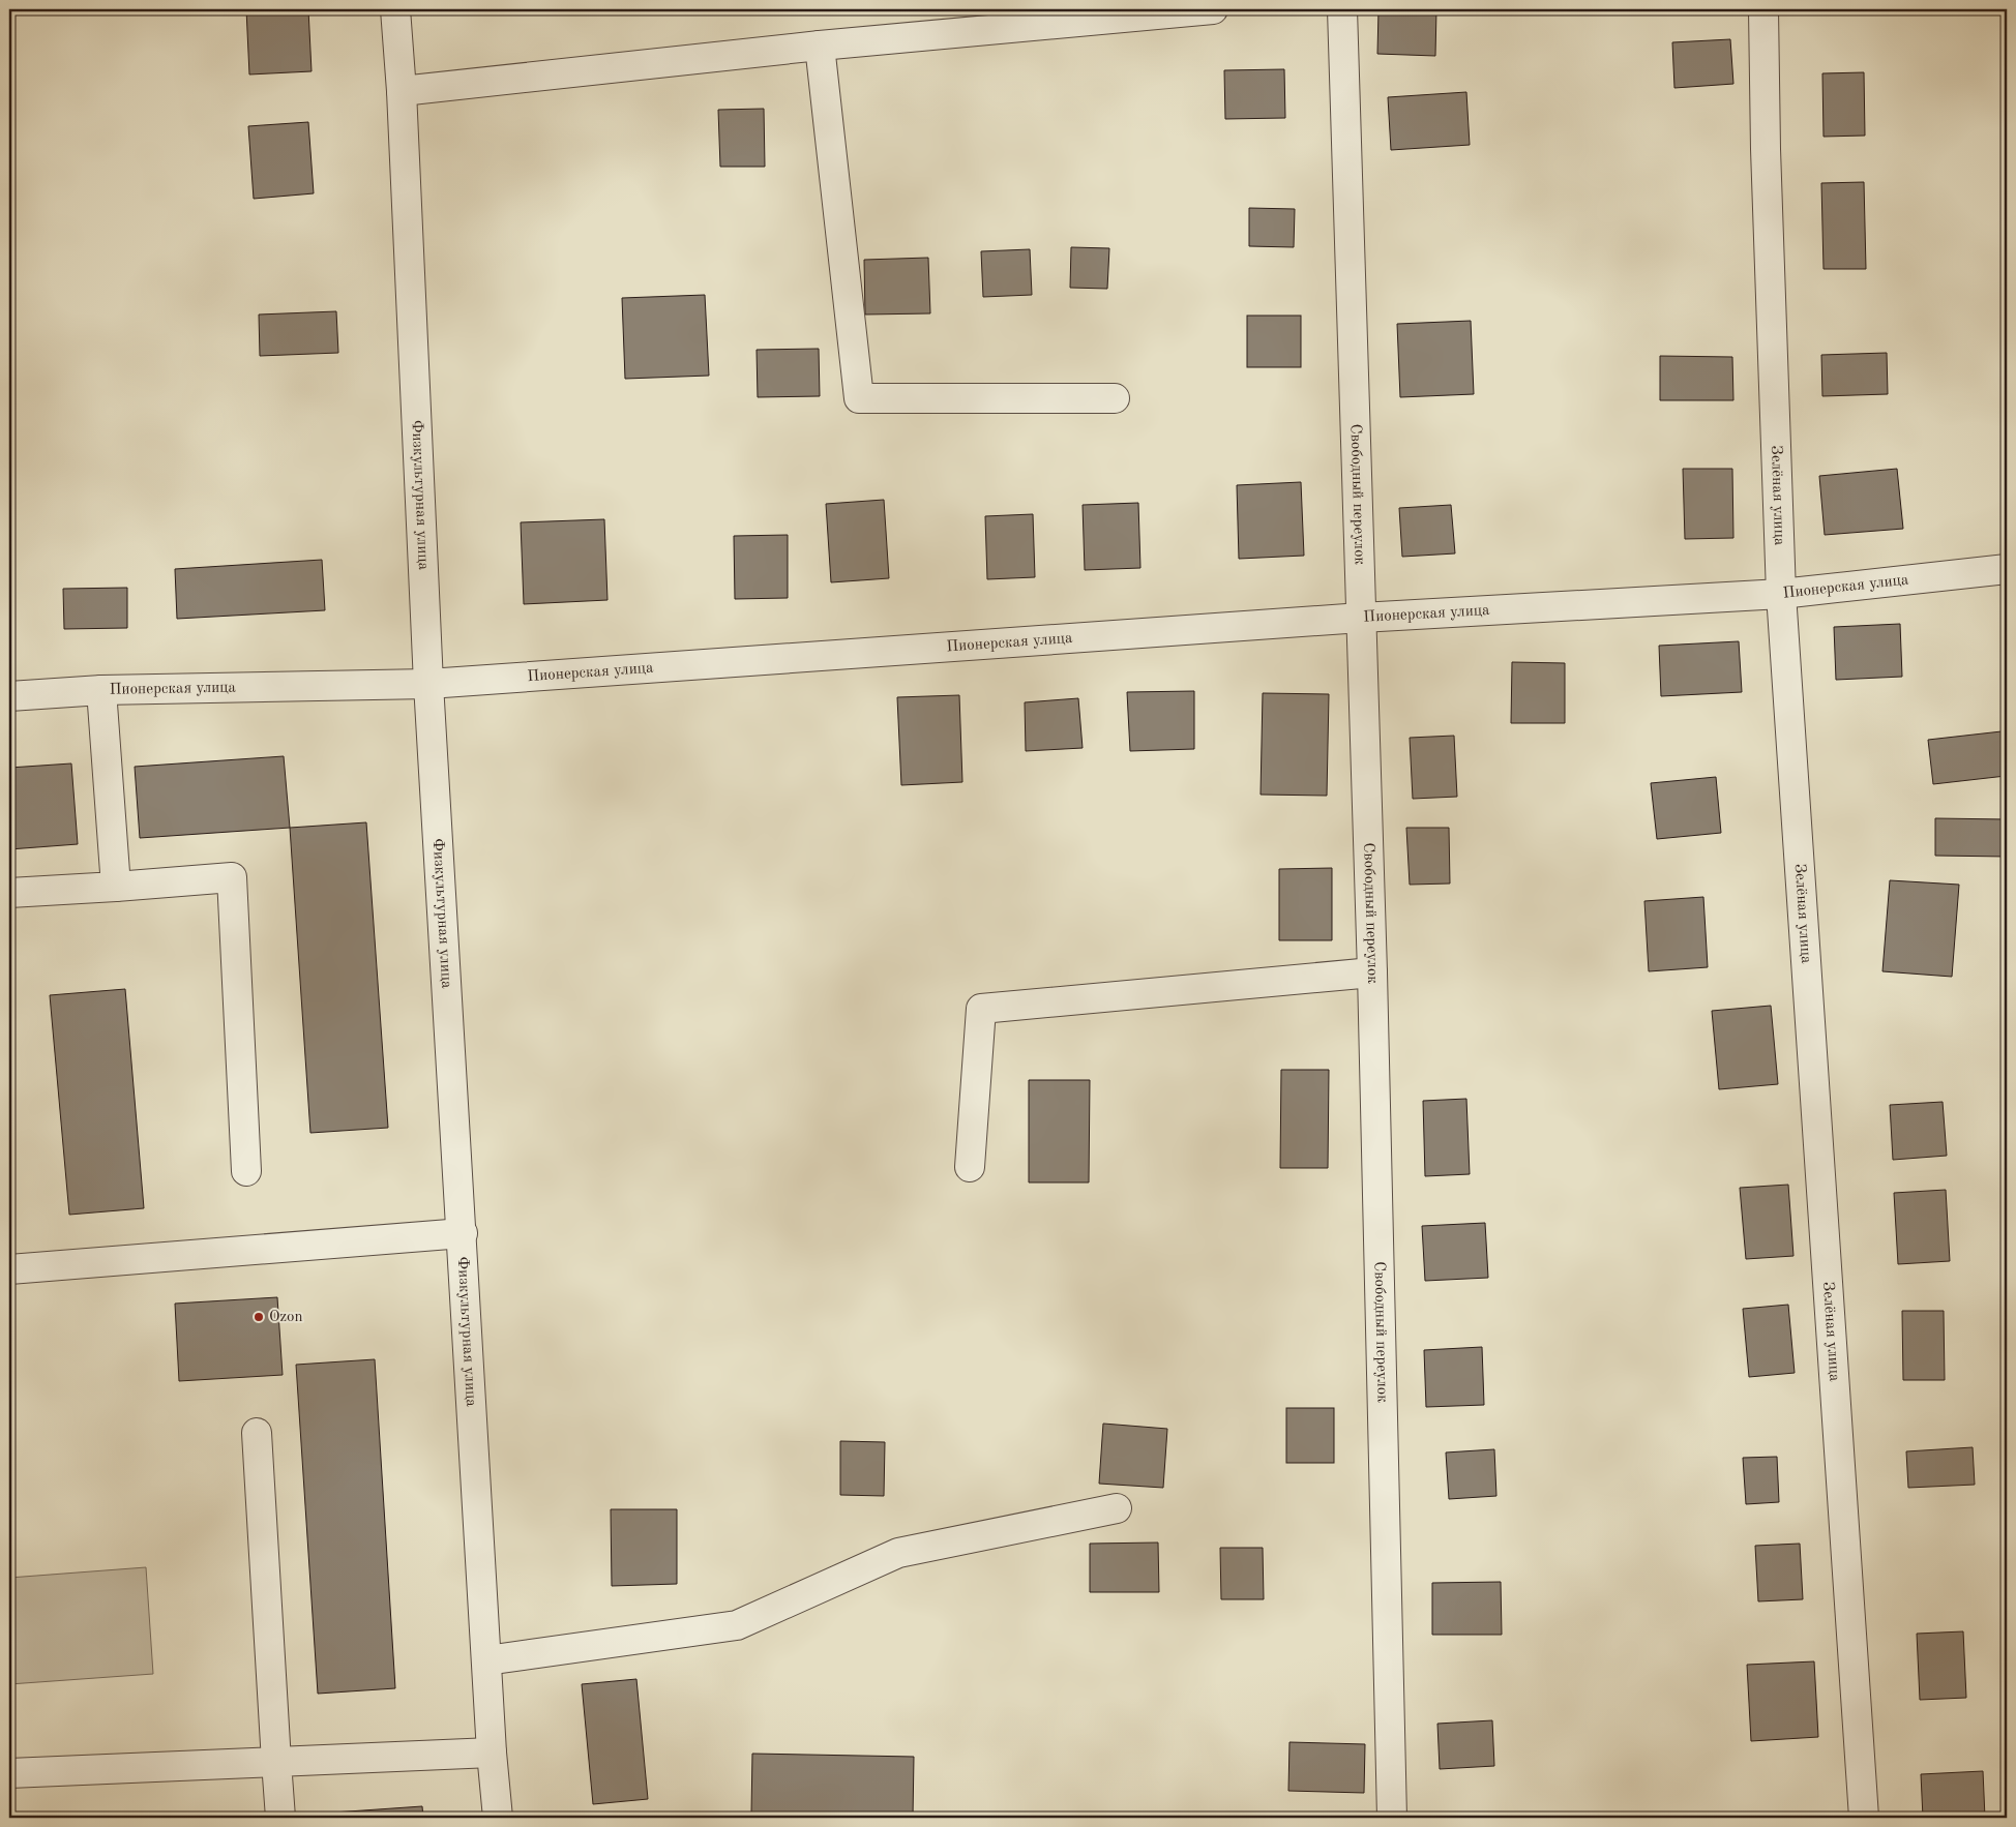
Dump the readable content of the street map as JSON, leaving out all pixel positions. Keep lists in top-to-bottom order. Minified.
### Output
{"streets":{"street":["Свободный переулок","Физкультурная улица","Зелёная улица","Пионерская улица"]},"crossings":[["Свободный переулок","Пионерская улица"],["Физкультурная улица","Пионерская улица"],["Зелёная улица","Пионерская улица"]],"places":["Ozon"]}
